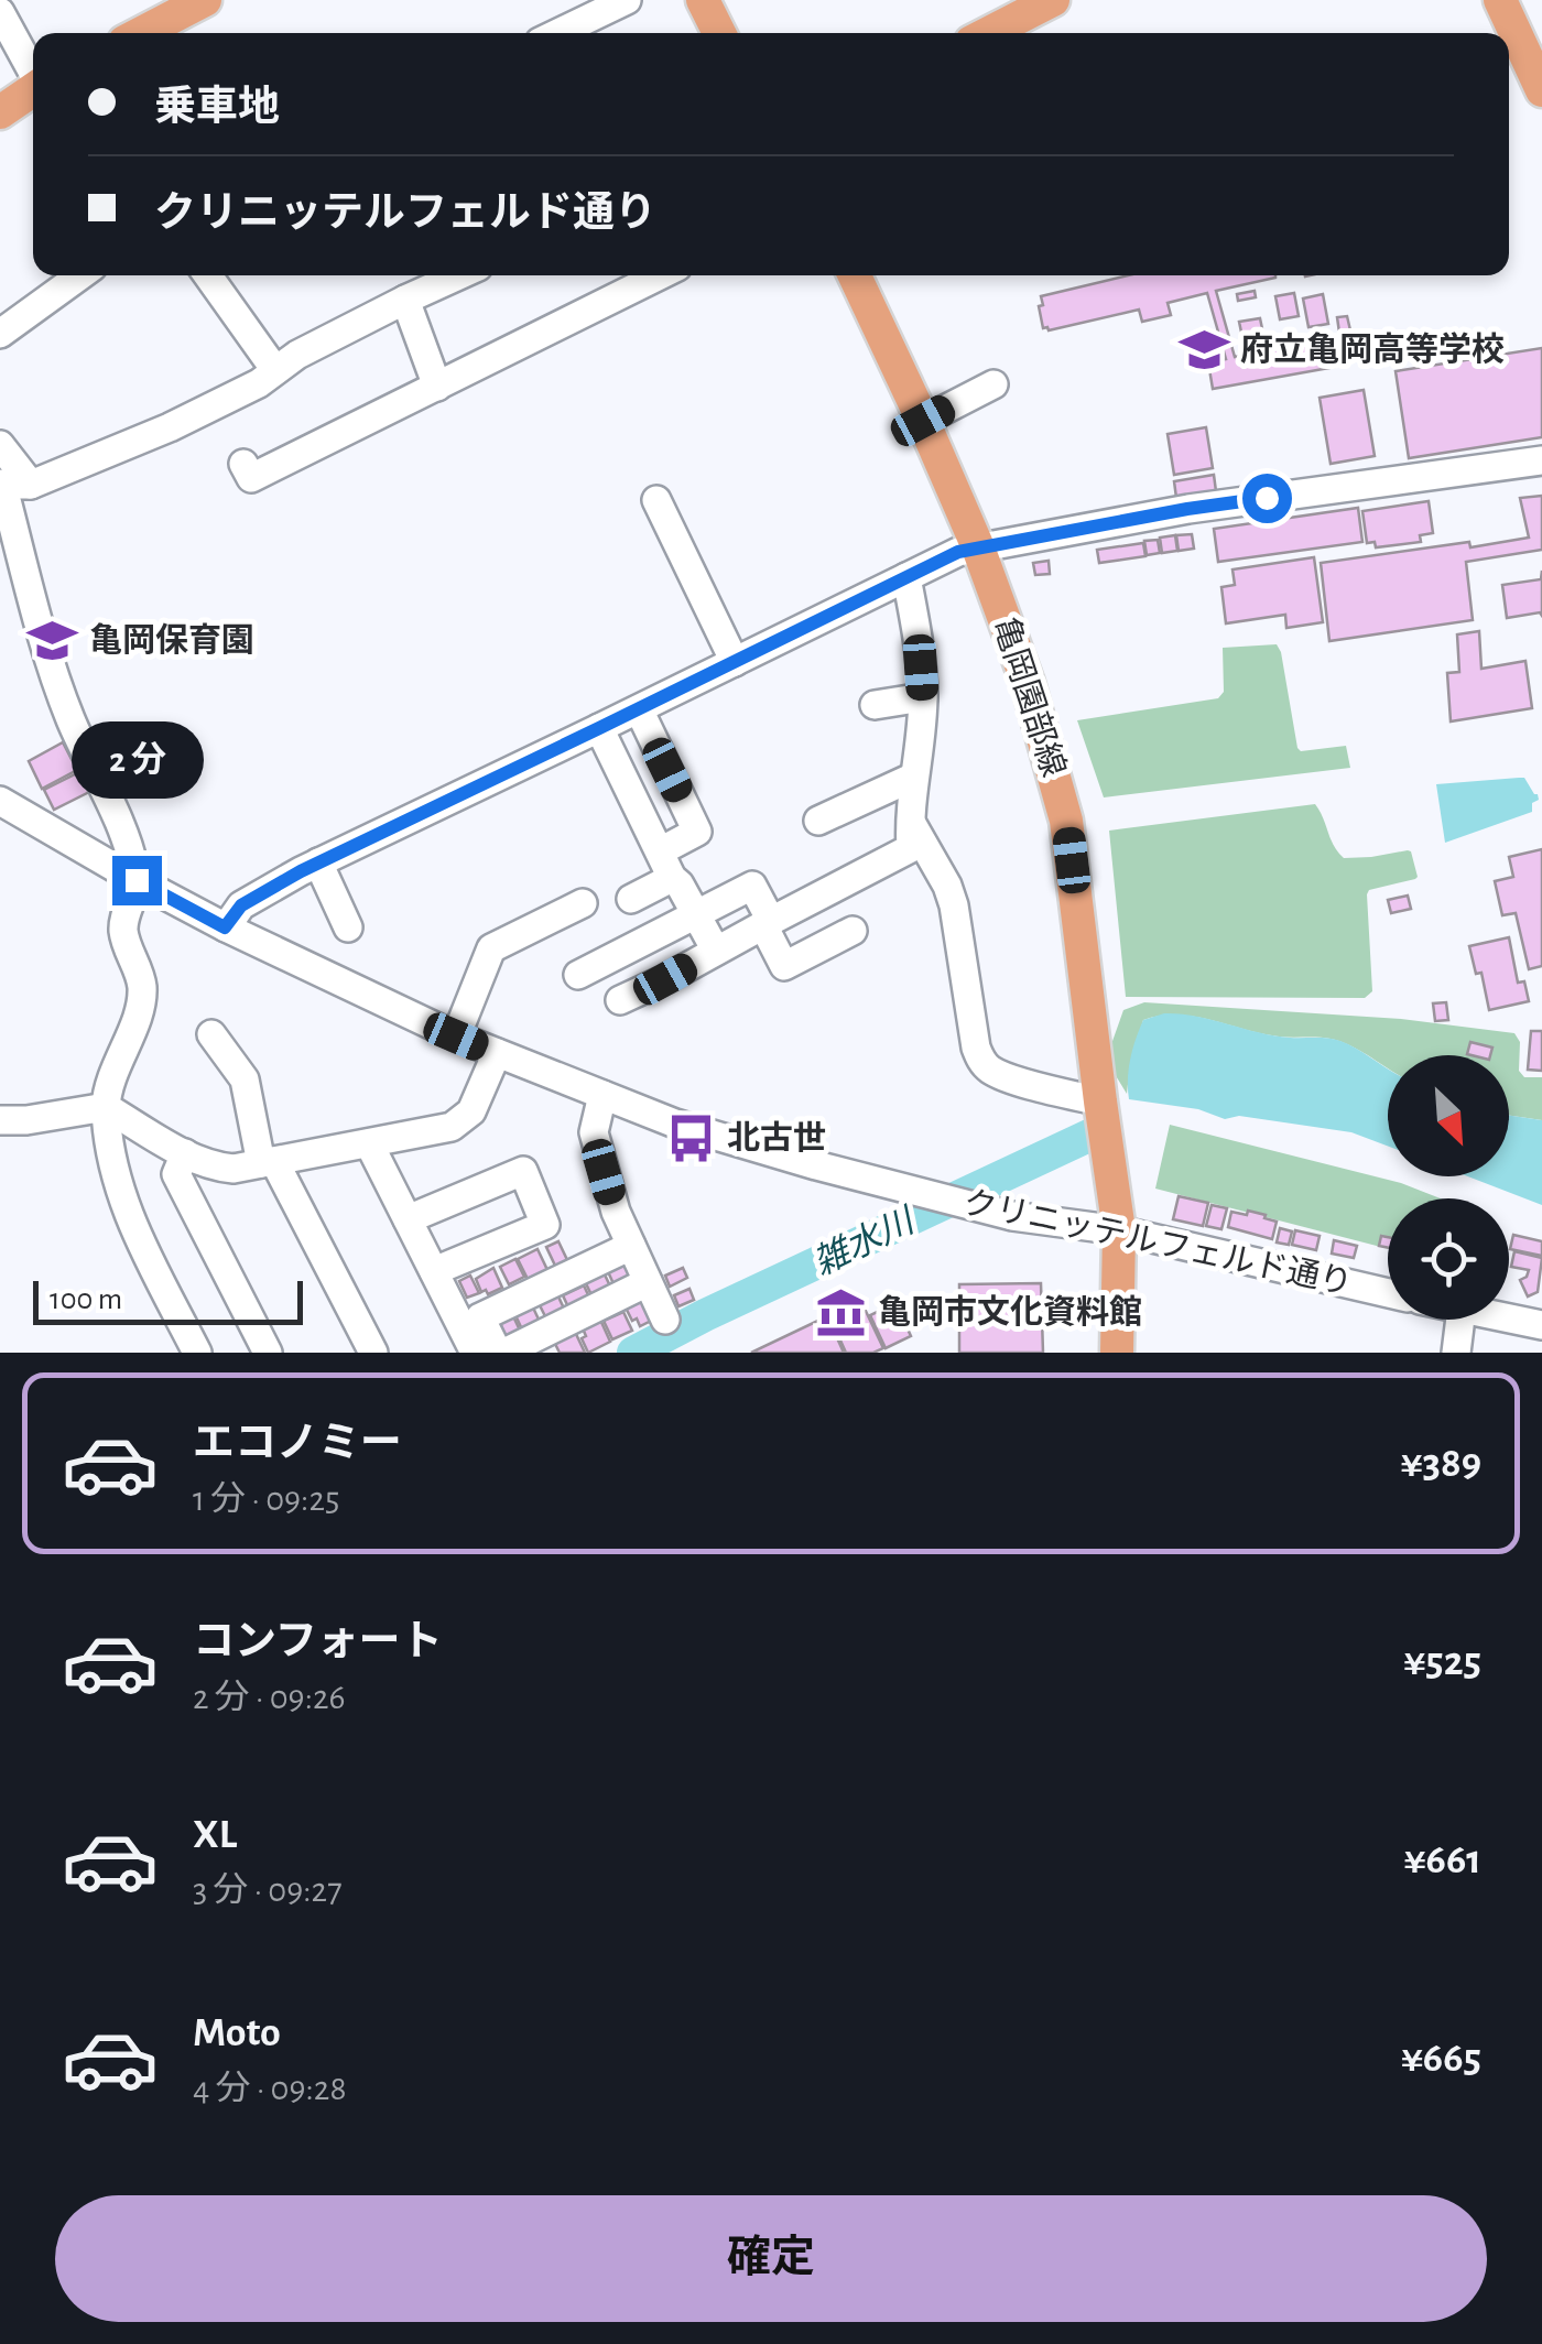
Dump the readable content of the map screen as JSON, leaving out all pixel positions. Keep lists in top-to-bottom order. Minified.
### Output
{"streets":{"main road":["亀岡園部線"],"street":["クリニッテルフェルド通り"]},"crossings":[["亀岡園部線","クリニッテルフェルド通り"]],"water":["雑水川"],"places":{"school or university":["府立亀岡高等学校","亀岡保育園"],"bus stop":["北古世"],"museum":["亀岡市文化資料館"]},"scale_bar":"100 m","north":"bottom right","page":{"banner":["乗車地","クリニッテルフェルド通り"],"bubble":"2 分","scale":"100 m","list":[{"name":"エコノミー","note":"1 分 · 09:25","value":"¥389"},{"name":"コンフォート","note":"2 分 · 09:26","value":"¥525"},{"name":"XL","note":"3 分 · 09:27","value":"¥661"},{"name":"Moto","note":"4 分 · 09:28","value":"¥665"}],"buttons":"確定"}}
